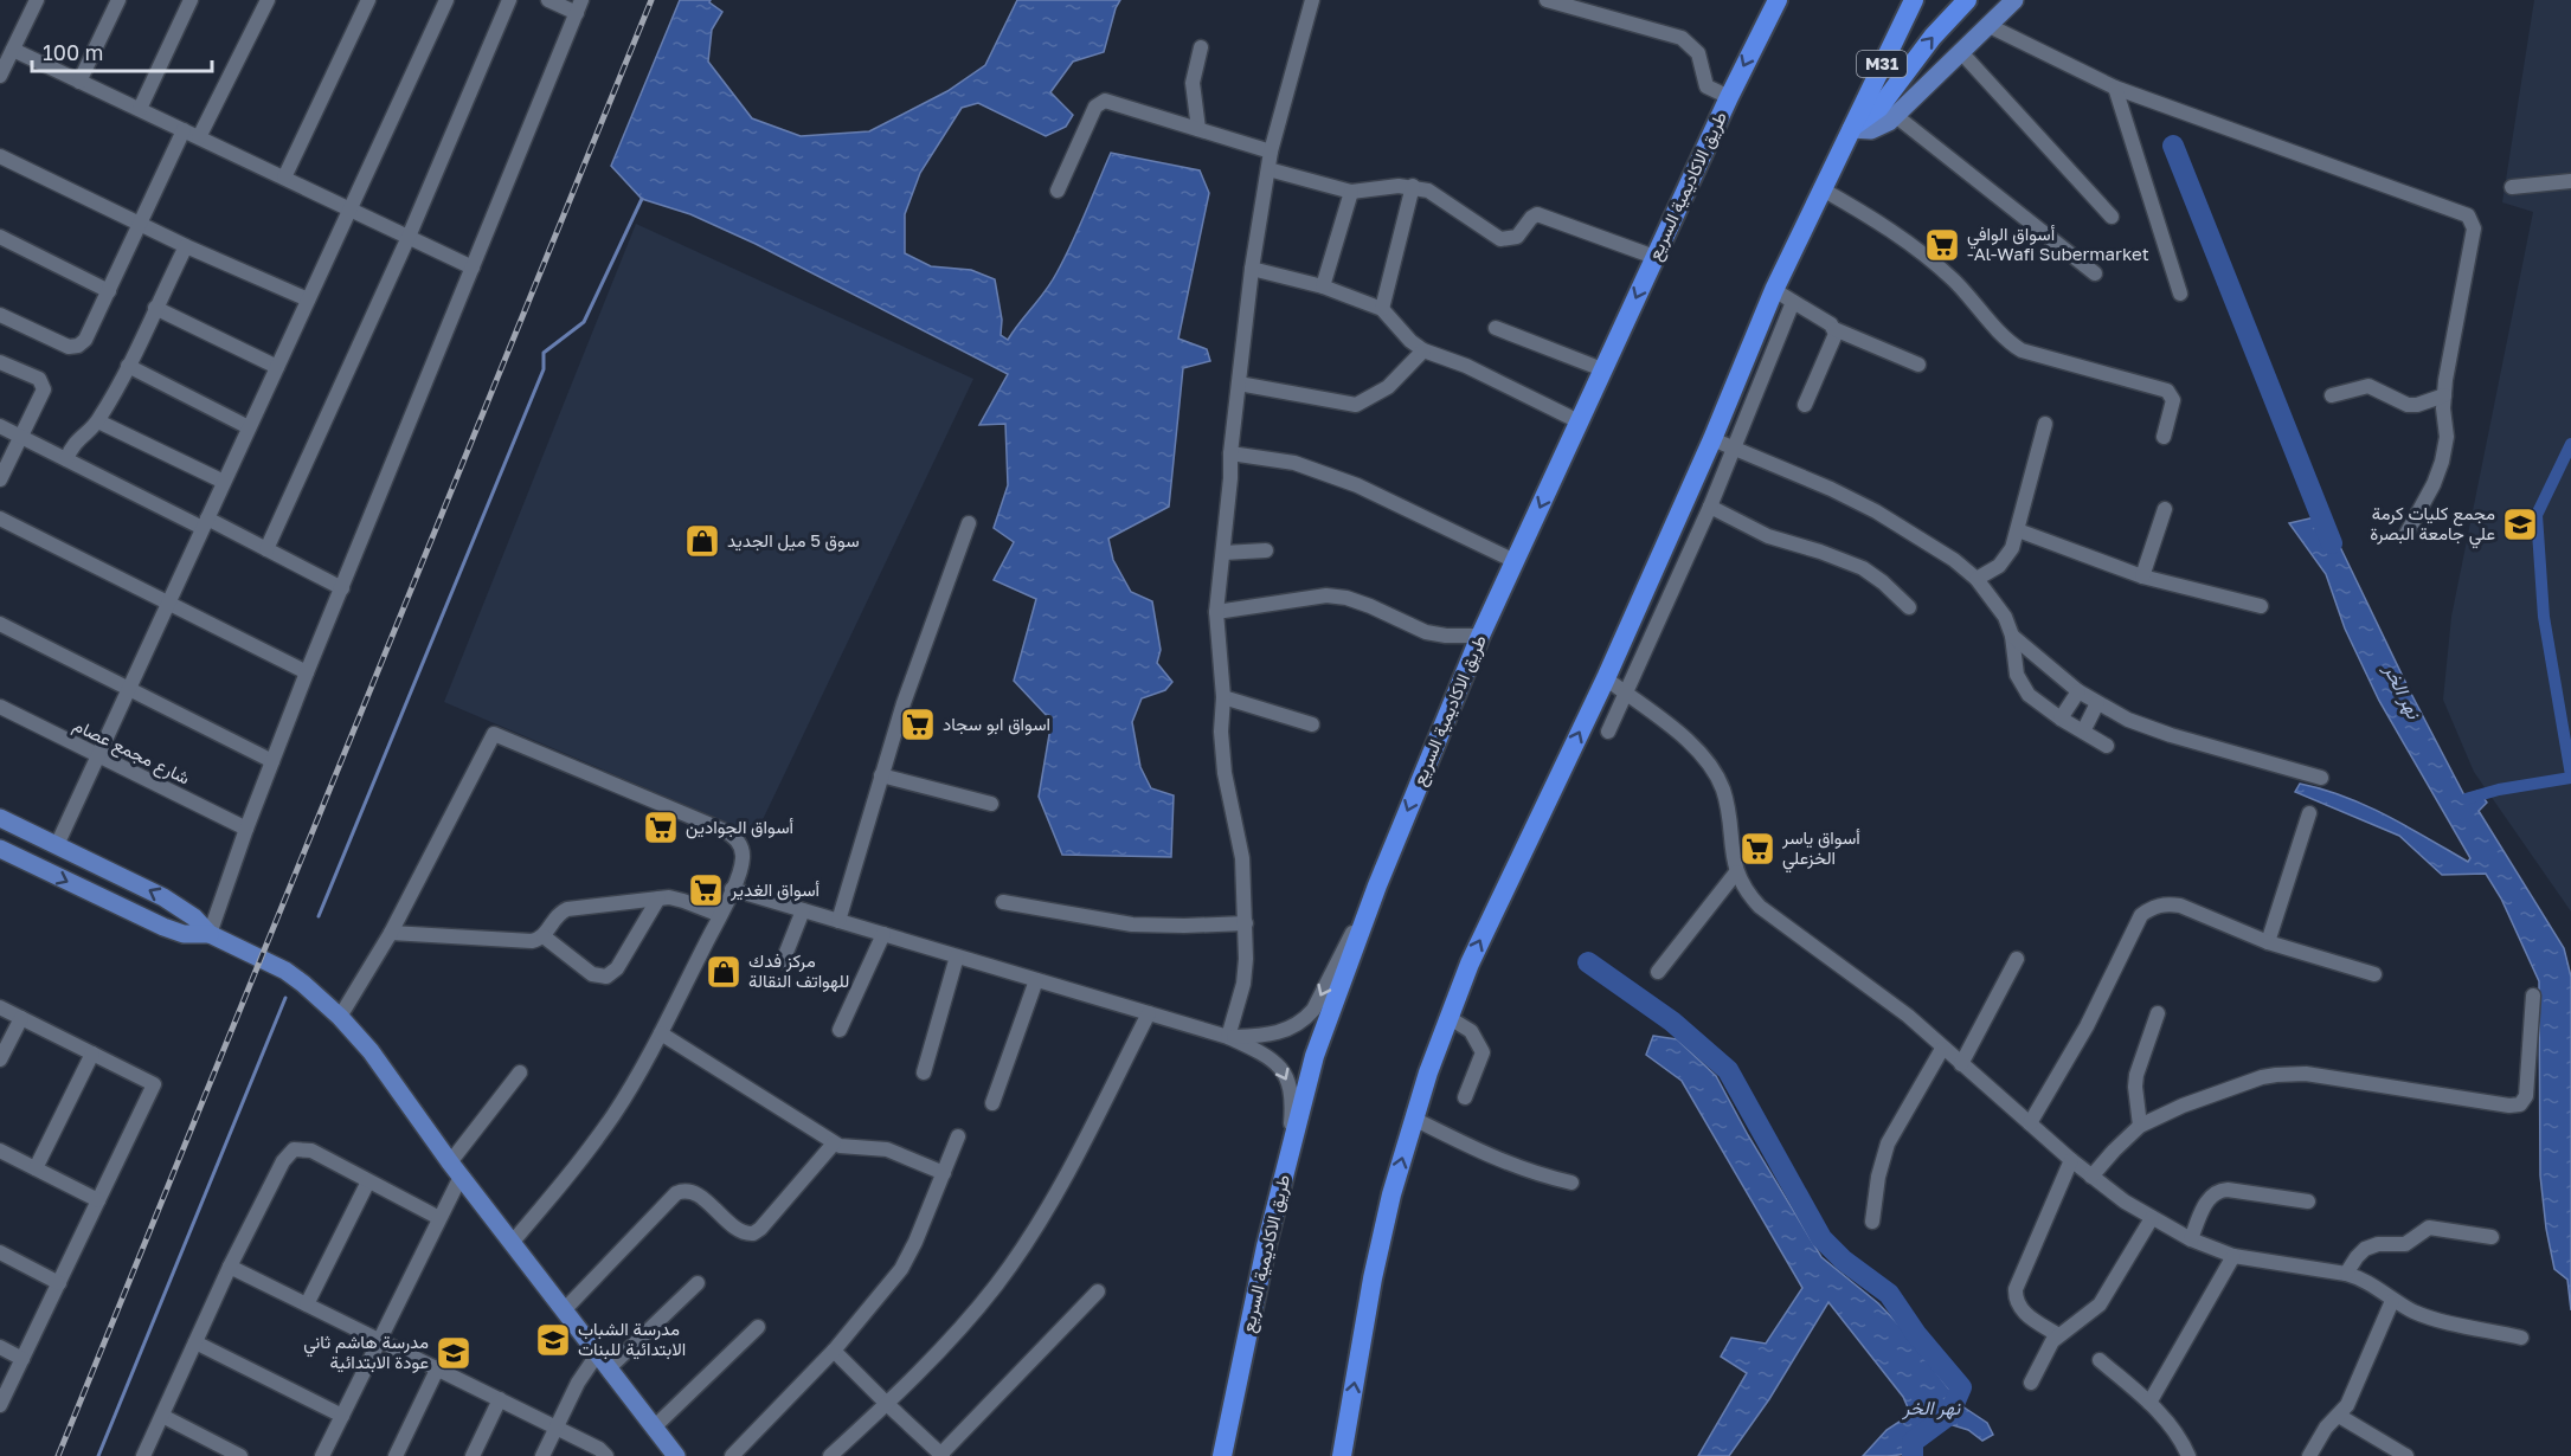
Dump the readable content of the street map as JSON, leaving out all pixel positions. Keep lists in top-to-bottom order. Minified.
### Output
{"streets":{"highway":["M31","طريق الاكاديمية السريع"],"street":["شارع مجمع عصام"]},"water":["نهر الخر"],"places":{"supermarket":["أسواق الوافي -Al-Wafi Subermarket","اسواق ابو سجاد","أسواق الجوادين","أسواق ياسر الخزعلي","أسواق الغدير"],"school or university":["مجمع كليات كرمة علي جامعة البصرة","مدرسة الشباب الابتدائية للبنات","مدرسة هاشم ثاني عودة الابتدائية"],"shop":["سوق 5 ميل الجديد","مركز فدك للهواتف النقالة"]},"scale_bar":"100 m"}
